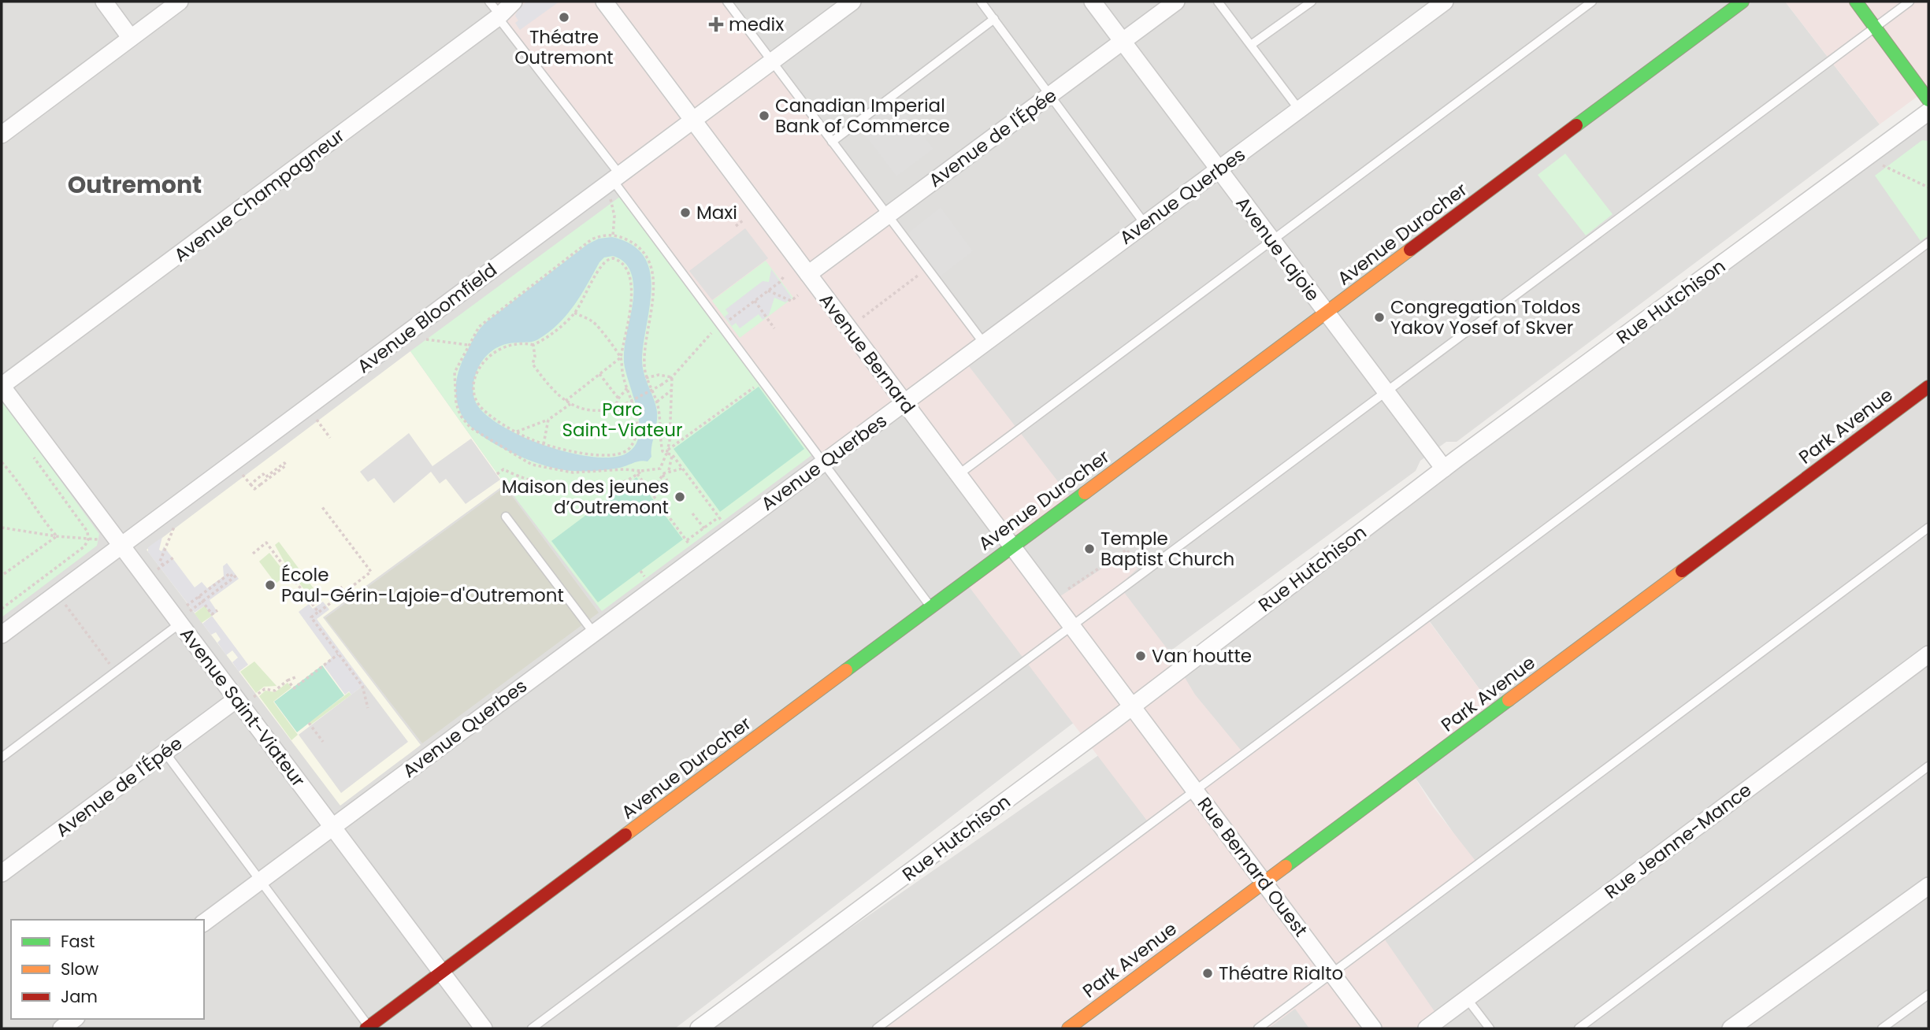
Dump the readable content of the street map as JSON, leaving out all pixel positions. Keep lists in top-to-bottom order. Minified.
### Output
{"streets":{"street":["Avenue de l'Épée","Avenue Champagneur","Avenue Querbes","Avenue Durocher","Avenue Lajoie","Rue Hutchison","Avenue Bloomfield","Avenue Bernard","Park Avenue","Avenue Saint-Viateur","Rue Jeanne-Mance","Rue Bernard Ouest"]},"crossings":[["Avenue de l'Épée","Avenue Lajoie"],["Avenue de l'Épée","Avenue Bernard"],["Avenue de l'Épée","Avenue Saint-Viateur"],["Avenue Champagneur","Avenue Saint-Viateur"],["Avenue Querbes","Avenue Lajoie"],["Avenue Querbes","Avenue Bernard"],["Avenue Querbes","Avenue Saint-Viateur"],["Avenue Durocher","Avenue Lajoie"],["Avenue Durocher","Avenue Bernard"],["Avenue Durocher","Avenue Saint-Viateur"],["Avenue Lajoie","Rue Hutchison"],["Rue Hutchison","Avenue Bernard"],["Rue Hutchison","Rue Bernard Ouest"],["Avenue Bloomfield","Avenue Bernard"],["Avenue Bloomfield","Avenue Saint-Viateur"],["Avenue Bernard","Rue Bernard Ouest"],["Park Avenue","Rue Bernard Ouest"]],"districts":["Outremont"],"parks":["Parc Saint-Viateur"],"places":{"other":["Théatre Outremont","Canadian Imperial Bank of Commerce","Maxi","Congregation Toldos Yakov Yosef of Skver","Maison des jeunes d’Outremont","Temple Baptist Church","École Paul-Gérin-Lajoie-d'Outremont","Van houtte","Théatre Rialto"],"health":["medix"]},"legend":["Fast","Slow","Jam"]}
